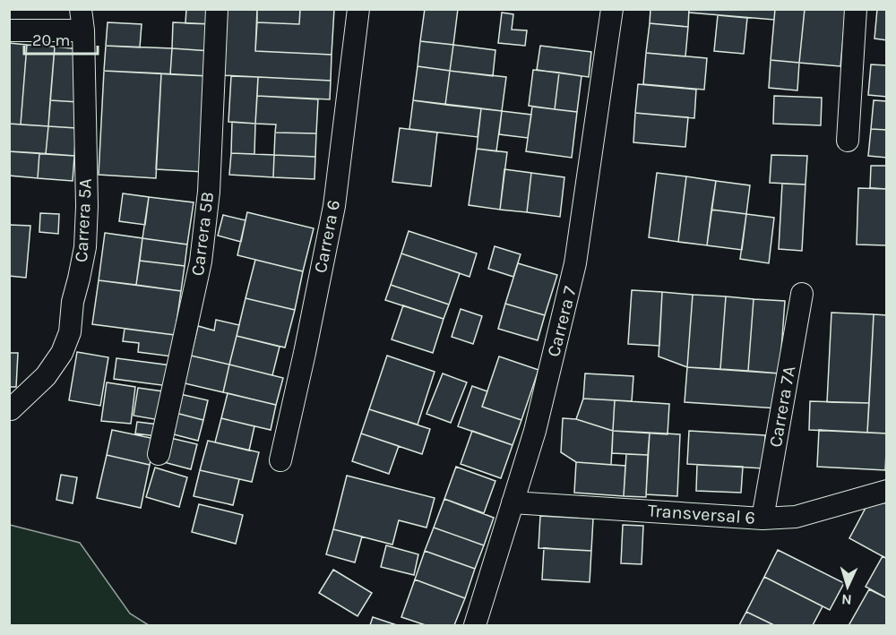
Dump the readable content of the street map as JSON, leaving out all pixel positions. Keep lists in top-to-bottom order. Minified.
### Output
{"streets":{"street":["Carrera 5A","Carrera 5B","Carrera 6","Carrera 7","Carrera 7A","Transversal 6"]},"crossings":[["Carrera 7","Transversal 6"],["Carrera 7A","Transversal 6"]],"scale_bar":"20 m","north":"bottom"}
